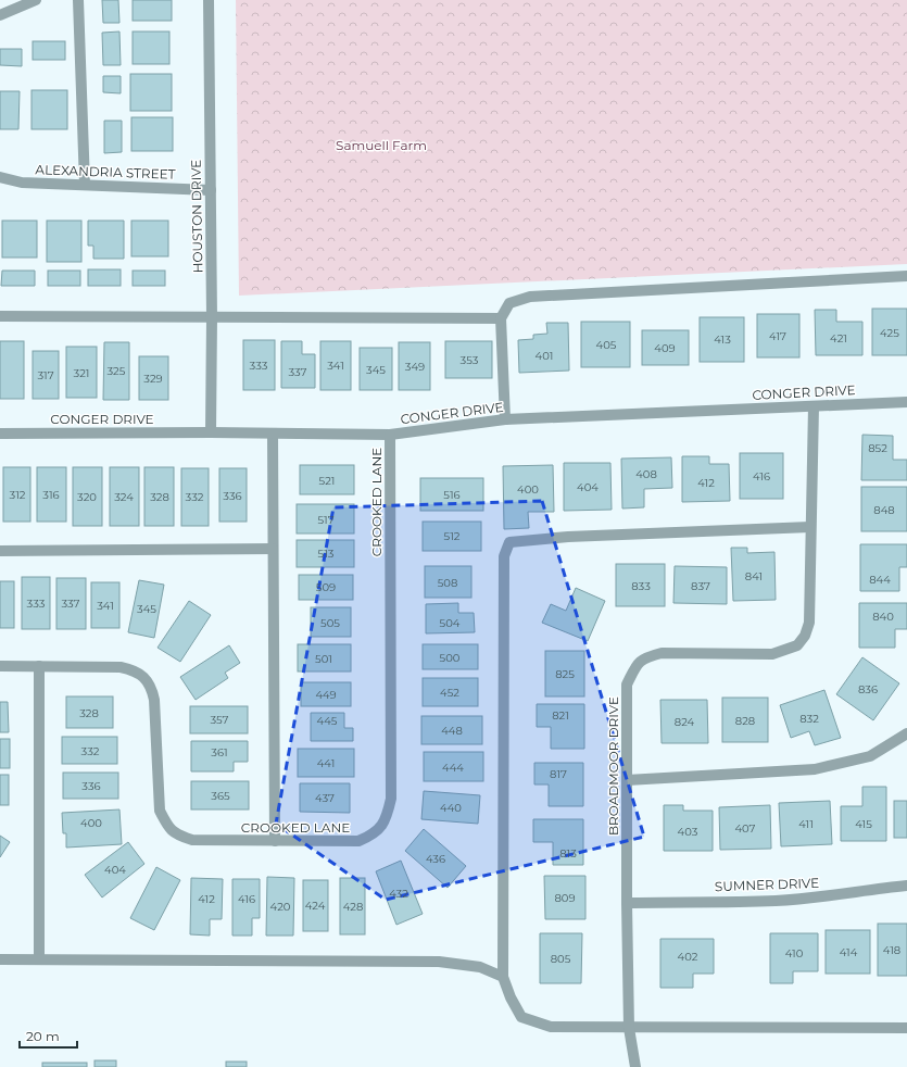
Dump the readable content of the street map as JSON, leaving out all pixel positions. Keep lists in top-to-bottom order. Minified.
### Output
{"streets":{"street":["ALEXANDRIA STREET","HOUSTON DRIVE","CONGER DRIVE","CROOKED LANE","BROADMOOR DRIVE","SUMNER DRIVE"]},"crossings":[["ALEXANDRIA STREET","HOUSTON DRIVE"],["HOUSTON DRIVE","CONGER DRIVE"],["CONGER DRIVE","CROOKED LANE"],["CONGER DRIVE","BROADMOOR DRIVE"],["BROADMOOR DRIVE","SUMNER DRIVE"]],"parks":["Samuell Farm"],"house_numbers":["425","417","421","413","405","409","401","353","333","341","349","345","325","337","321","317","329","852","408","416","521","412","404","400","312","316","516","336","320","324","328","332","848","517","512","513","841","844","508","833","837","509","333","337","341","345","840","505","504","500","501","825","836","452","449","328","821","832","357","445","828","824","448","332","361","441","444","817","336","365","437","440","400","411","415","407","403","813","436","404","432","809","412","416","424","420","428","418","414","410","402","805"],"scale_bar":"20 m"}
